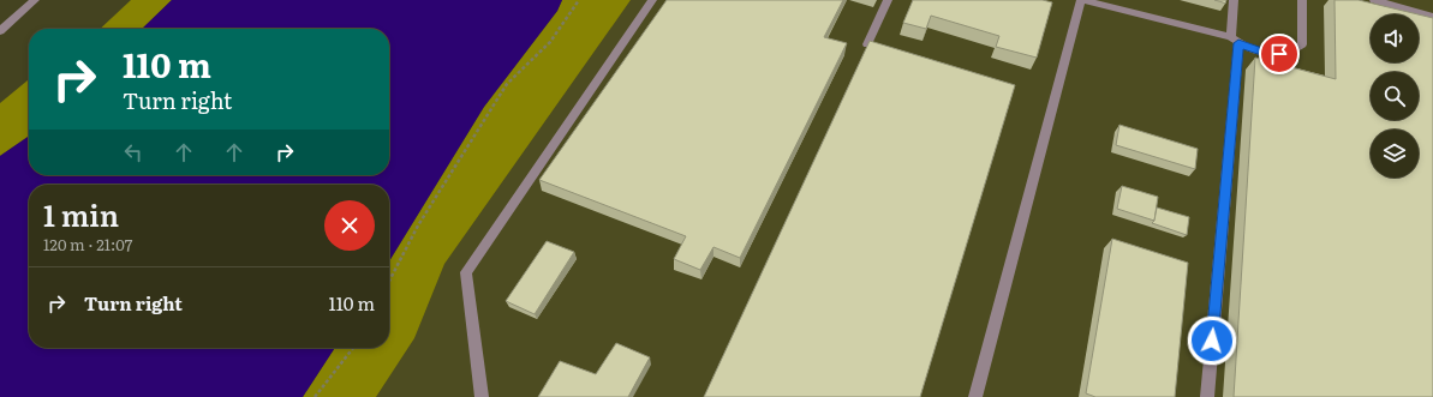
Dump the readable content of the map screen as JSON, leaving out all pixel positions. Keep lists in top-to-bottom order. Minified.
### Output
{"page":{"turn":["110 m","Turn right"],"heading":["1 min","120 m · 21:07"],"list":[{"name":"Turn right","value":"110 m"}]}}
